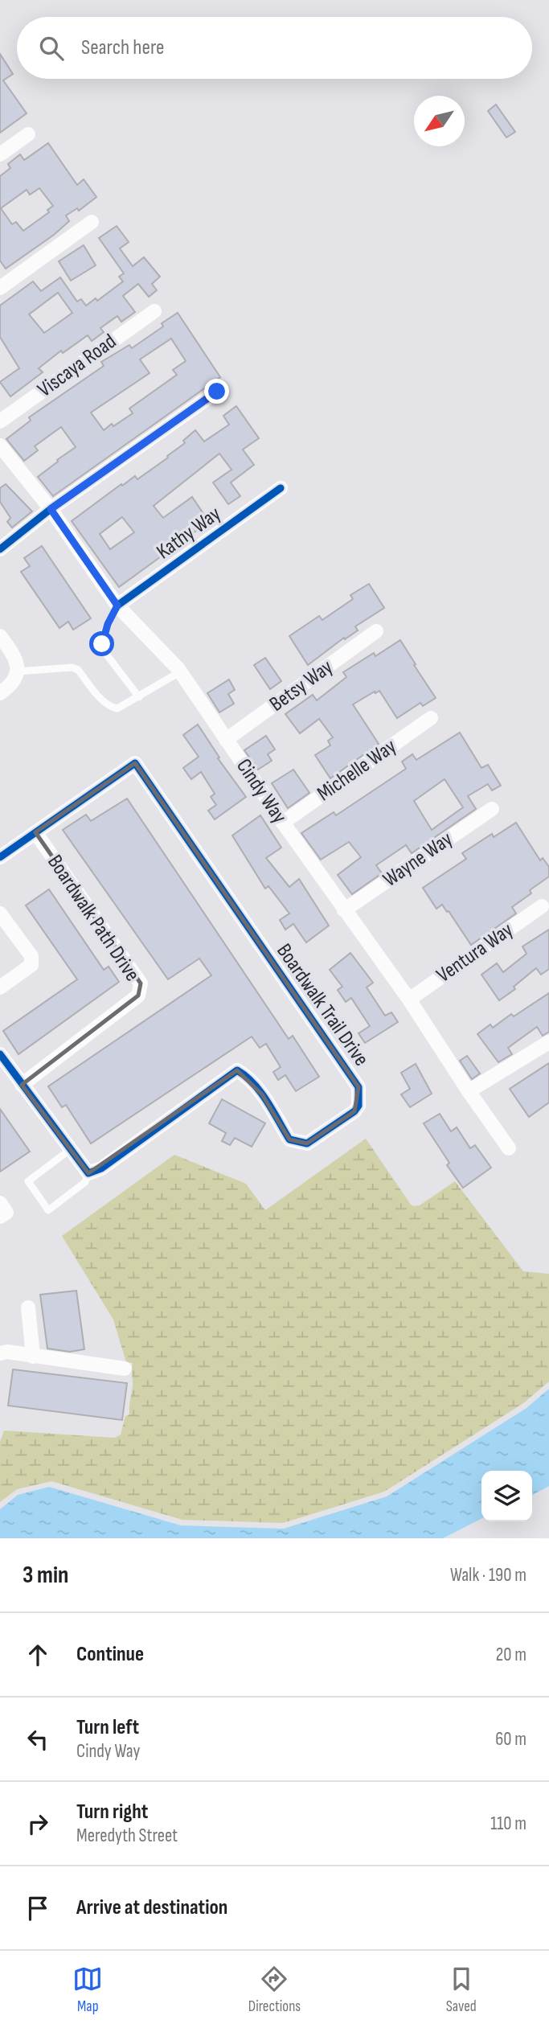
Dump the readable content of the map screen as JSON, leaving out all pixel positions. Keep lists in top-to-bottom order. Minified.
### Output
{"streets":{"street":["Viscaya Road","Kathy Way","Betsy Way","Michelle Way","Cindy Way","Wayne Way","Boardwalk Path Drive","Ventura Way","Boardwalk Trail Drive"]},"crossings":[["Kathy Way","Cindy Way"],["Betsy Way","Cindy Way"],["Michelle Way","Cindy Way"],["Cindy Way","Wayne Way"],["Cindy Way","Ventura Way"],["Boardwalk Path Drive","Boardwalk Trail Drive"]],"north":"bottom left","page":{"search":"Search here","heading":["3 min","Walk · 190 m"],"list":[["Continue","20 m"],["Turn left","Cindy Way","60 m"],["Turn right","Meredyth Street","110 m"],"Arrive at destination"],"nav":["Map","Directions","Saved"]}}
